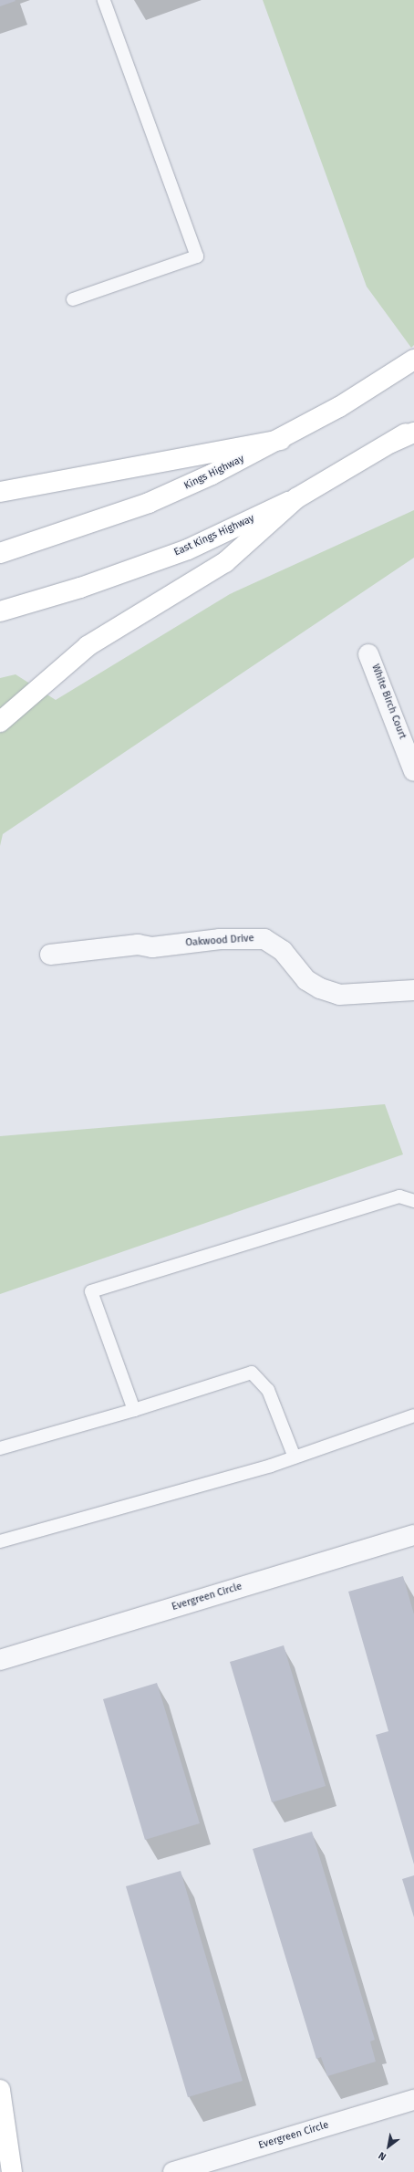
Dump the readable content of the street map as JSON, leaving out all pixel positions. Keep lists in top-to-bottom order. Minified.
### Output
{"streets":{"main road":["Kings Highway","East Kings Highway"],"street":["White Birch Court","Oakwood Drive","Evergreen Circle"]},"north":"bottom left"}
